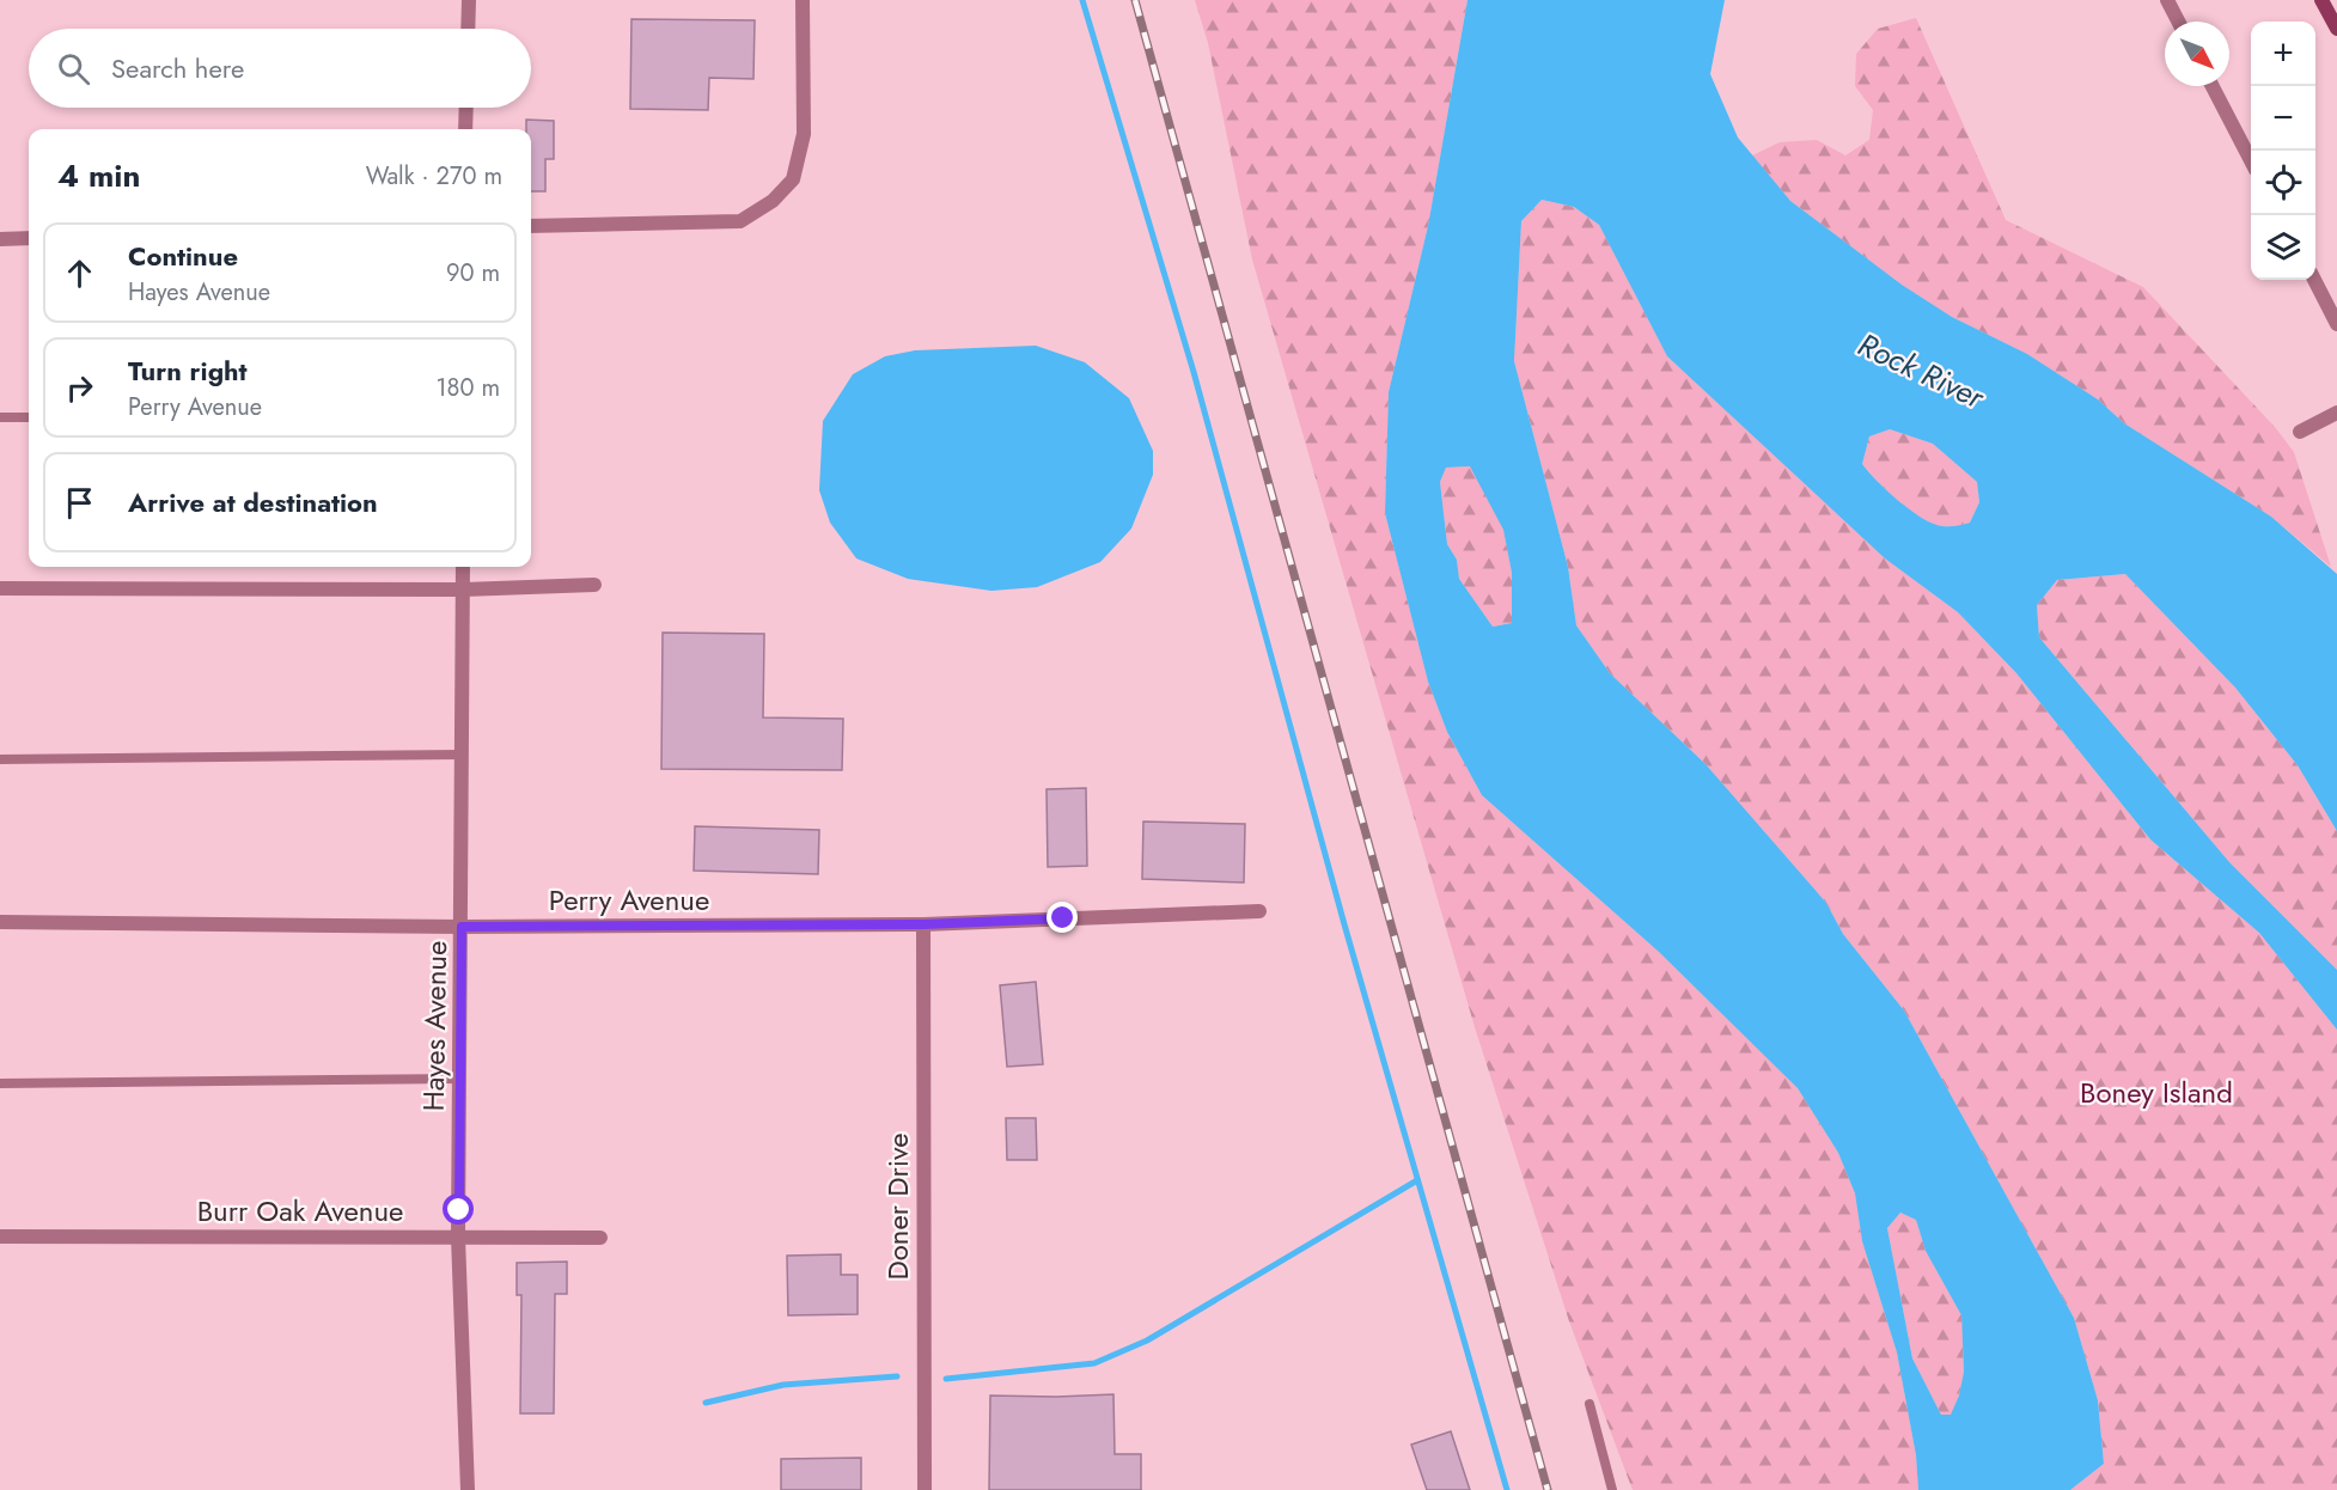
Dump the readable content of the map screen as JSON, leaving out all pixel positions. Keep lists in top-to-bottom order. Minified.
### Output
{"streets":{"street":["Perry Avenue","Hayes Avenue","Doner Drive","Burr Oak Avenue"]},"crossings":[["Perry Avenue","Hayes Avenue"],["Perry Avenue","Doner Drive"],["Hayes Avenue","Burr Oak Avenue"]],"water":["Rock River"],"parks":["Boney Island"],"north":"bottom right","page":{"map_buttons":["+","−"],"search":"Search here","heading":["4 min","Walk · 270 m"],"list":[["Continue","Hayes Avenue","90 m"],["Turn right","Perry Avenue","180 m"],"Arrive at destination"]}}
